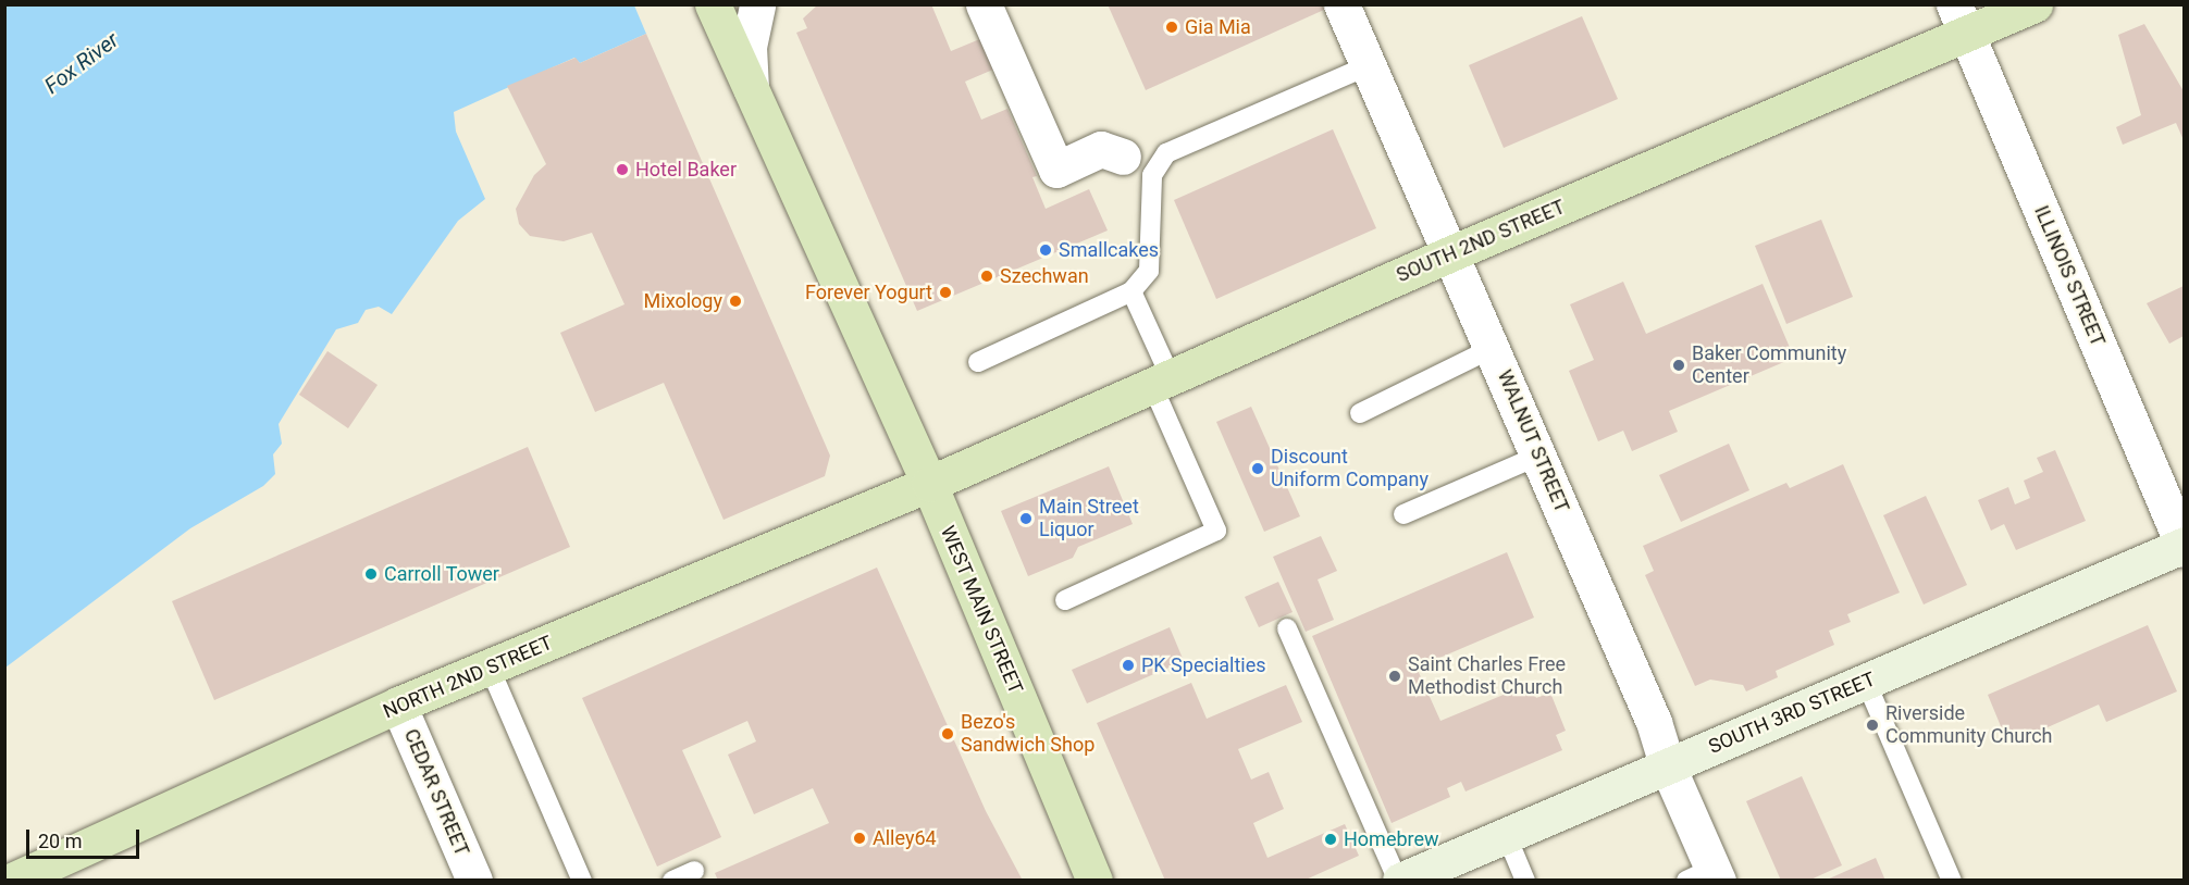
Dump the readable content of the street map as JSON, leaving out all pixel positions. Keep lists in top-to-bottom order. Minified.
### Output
{"streets":{"main road":["SOUTH 2ND STREET","WEST MAIN STREET","NORTH 2ND STREET"],"street":["ILLINOIS STREET","WALNUT STREET","SOUTH 3RD STREET","CEDAR STREET"]},"crossings":[["SOUTH 2ND STREET","ILLINOIS STREET"],["SOUTH 2ND STREET","WALNUT STREET"],["SOUTH 2ND STREET","WEST MAIN STREET"],["SOUTH 2ND STREET","NORTH 2ND STREET"],["ILLINOIS STREET","SOUTH 3RD STREET"],["WALNUT STREET","SOUTH 3RD STREET"],["WEST MAIN STREET","NORTH 2ND STREET"],["NORTH 2ND STREET","CEDAR STREET"]],"water":["Fox River"],"places":["Gia Mia","Hotel Baker","Smallcakes","Szechwan","Forever Yogurt","Mixology","Baker Community Center","Discount Uniform Company","Main Street Liquor","Carroll Tower","PK Specialties","Saint Charles Free Methodist Church","Riverside Community Church","Bezo's Sandwich Shop","Alley64","Homebrew"],"scale_bar":"20 m"}
